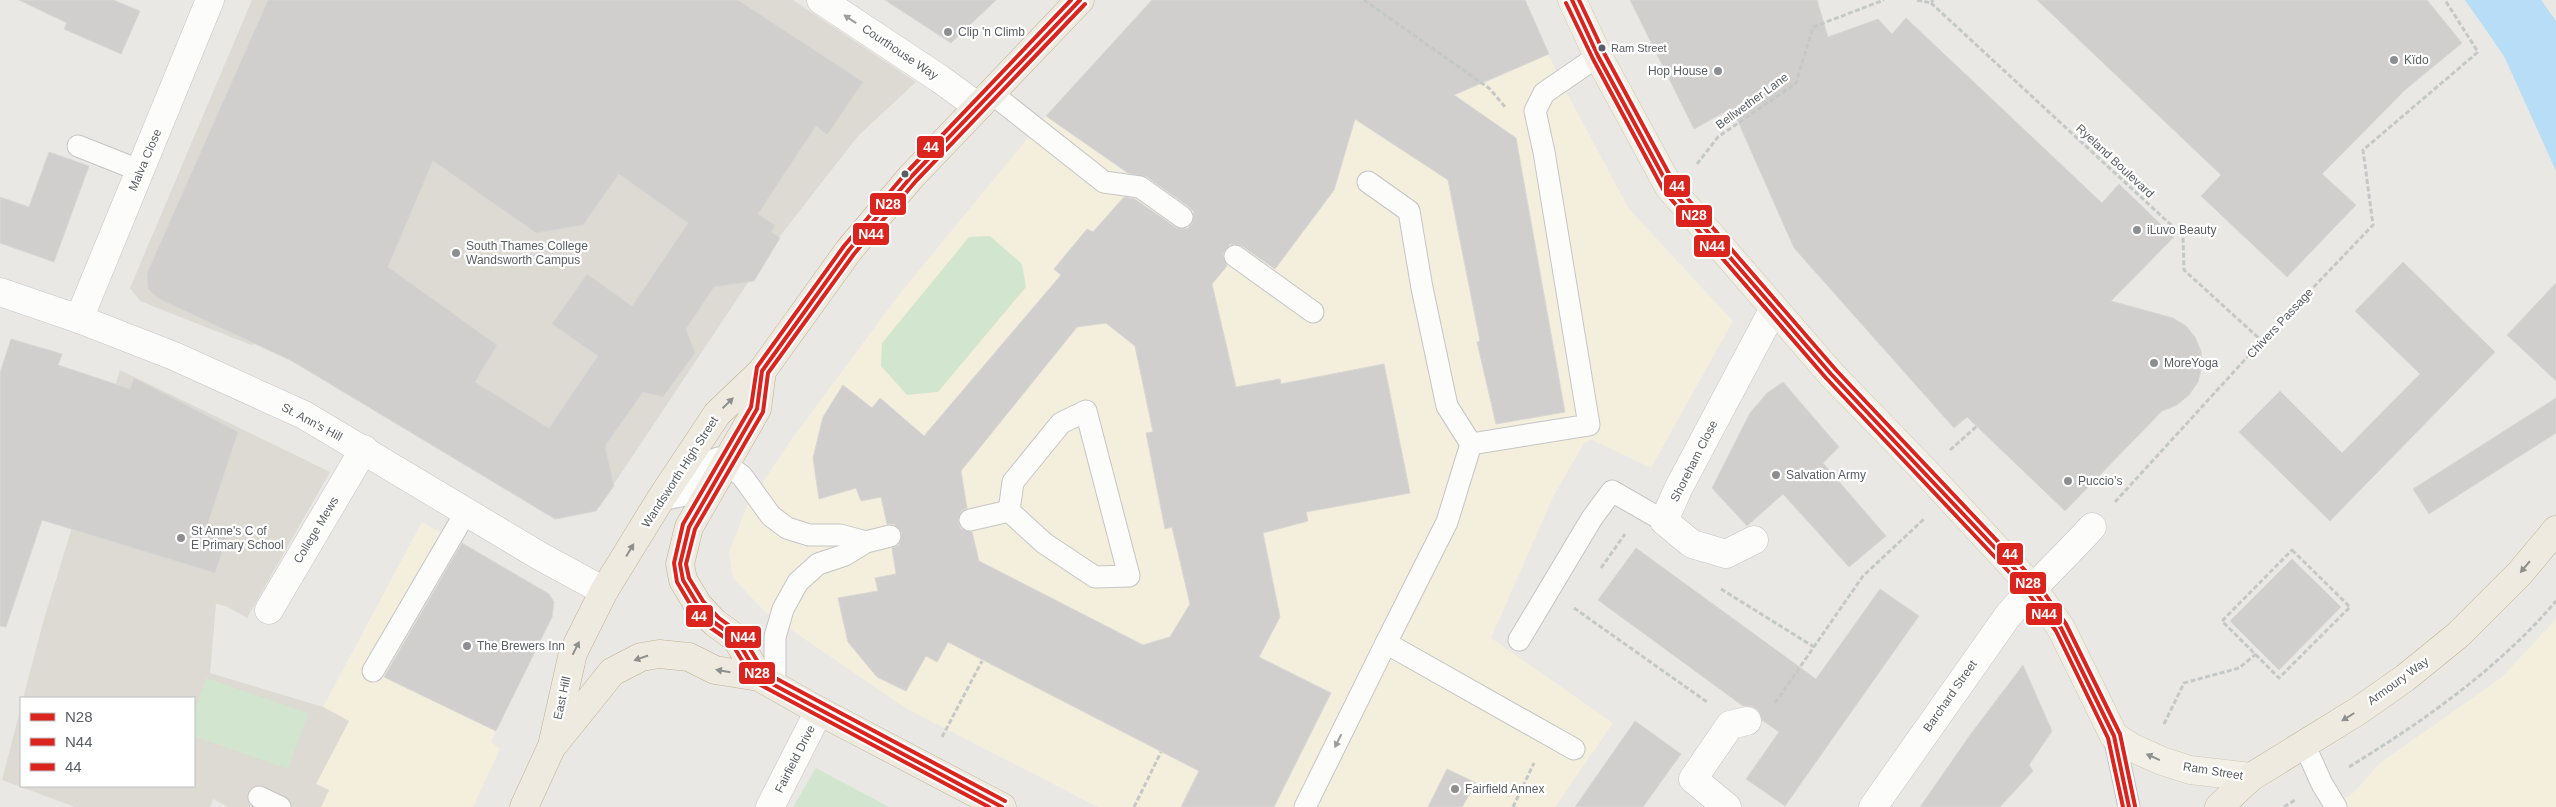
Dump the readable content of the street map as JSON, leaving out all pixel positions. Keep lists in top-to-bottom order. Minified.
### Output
{"streets":{"highway":["Wandsworth High Street","Armoury Way","East Hill"],"main road":["Ram Street"],"street":["Courthouse Way","Malva Close","St. Ann's Hill","Shoreham Close","College Mews","Barchard Street","Fairfield Drive"],"path":["Bellwether Lane","Ryeland Boulevard","Chivers Passage"]},"crossings":[["Courthouse Way","Wandsworth High Street"],["Malva Close","St. Ann's Hill"],["Ryeland Boulevard","Chivers Passage"],["St. Ann's Hill","Wandsworth High Street"],["St. Ann's Hill","College Mews"],["St. Ann's Hill","East Hill"],["Wandsworth High Street","East Hill"],["Armoury Way","Ram Street"]],"one_way":["Courthouse Way","Armoury Way","East Hill","Ram Street"],"places":["Clip 'n Climb","Ram Street","Kïdo","Hop House","iLuvo Beauty","South Thames College Wandsworth Campus","MoreYoga","Salvation Army","Puccio’s","St Anne's C of E Primary School","The Brewers Inn","Fairfield Annex"],"lines":["transit line N28","transit line 44","transit line N44"],"legend":["N28","N44","44"]}
